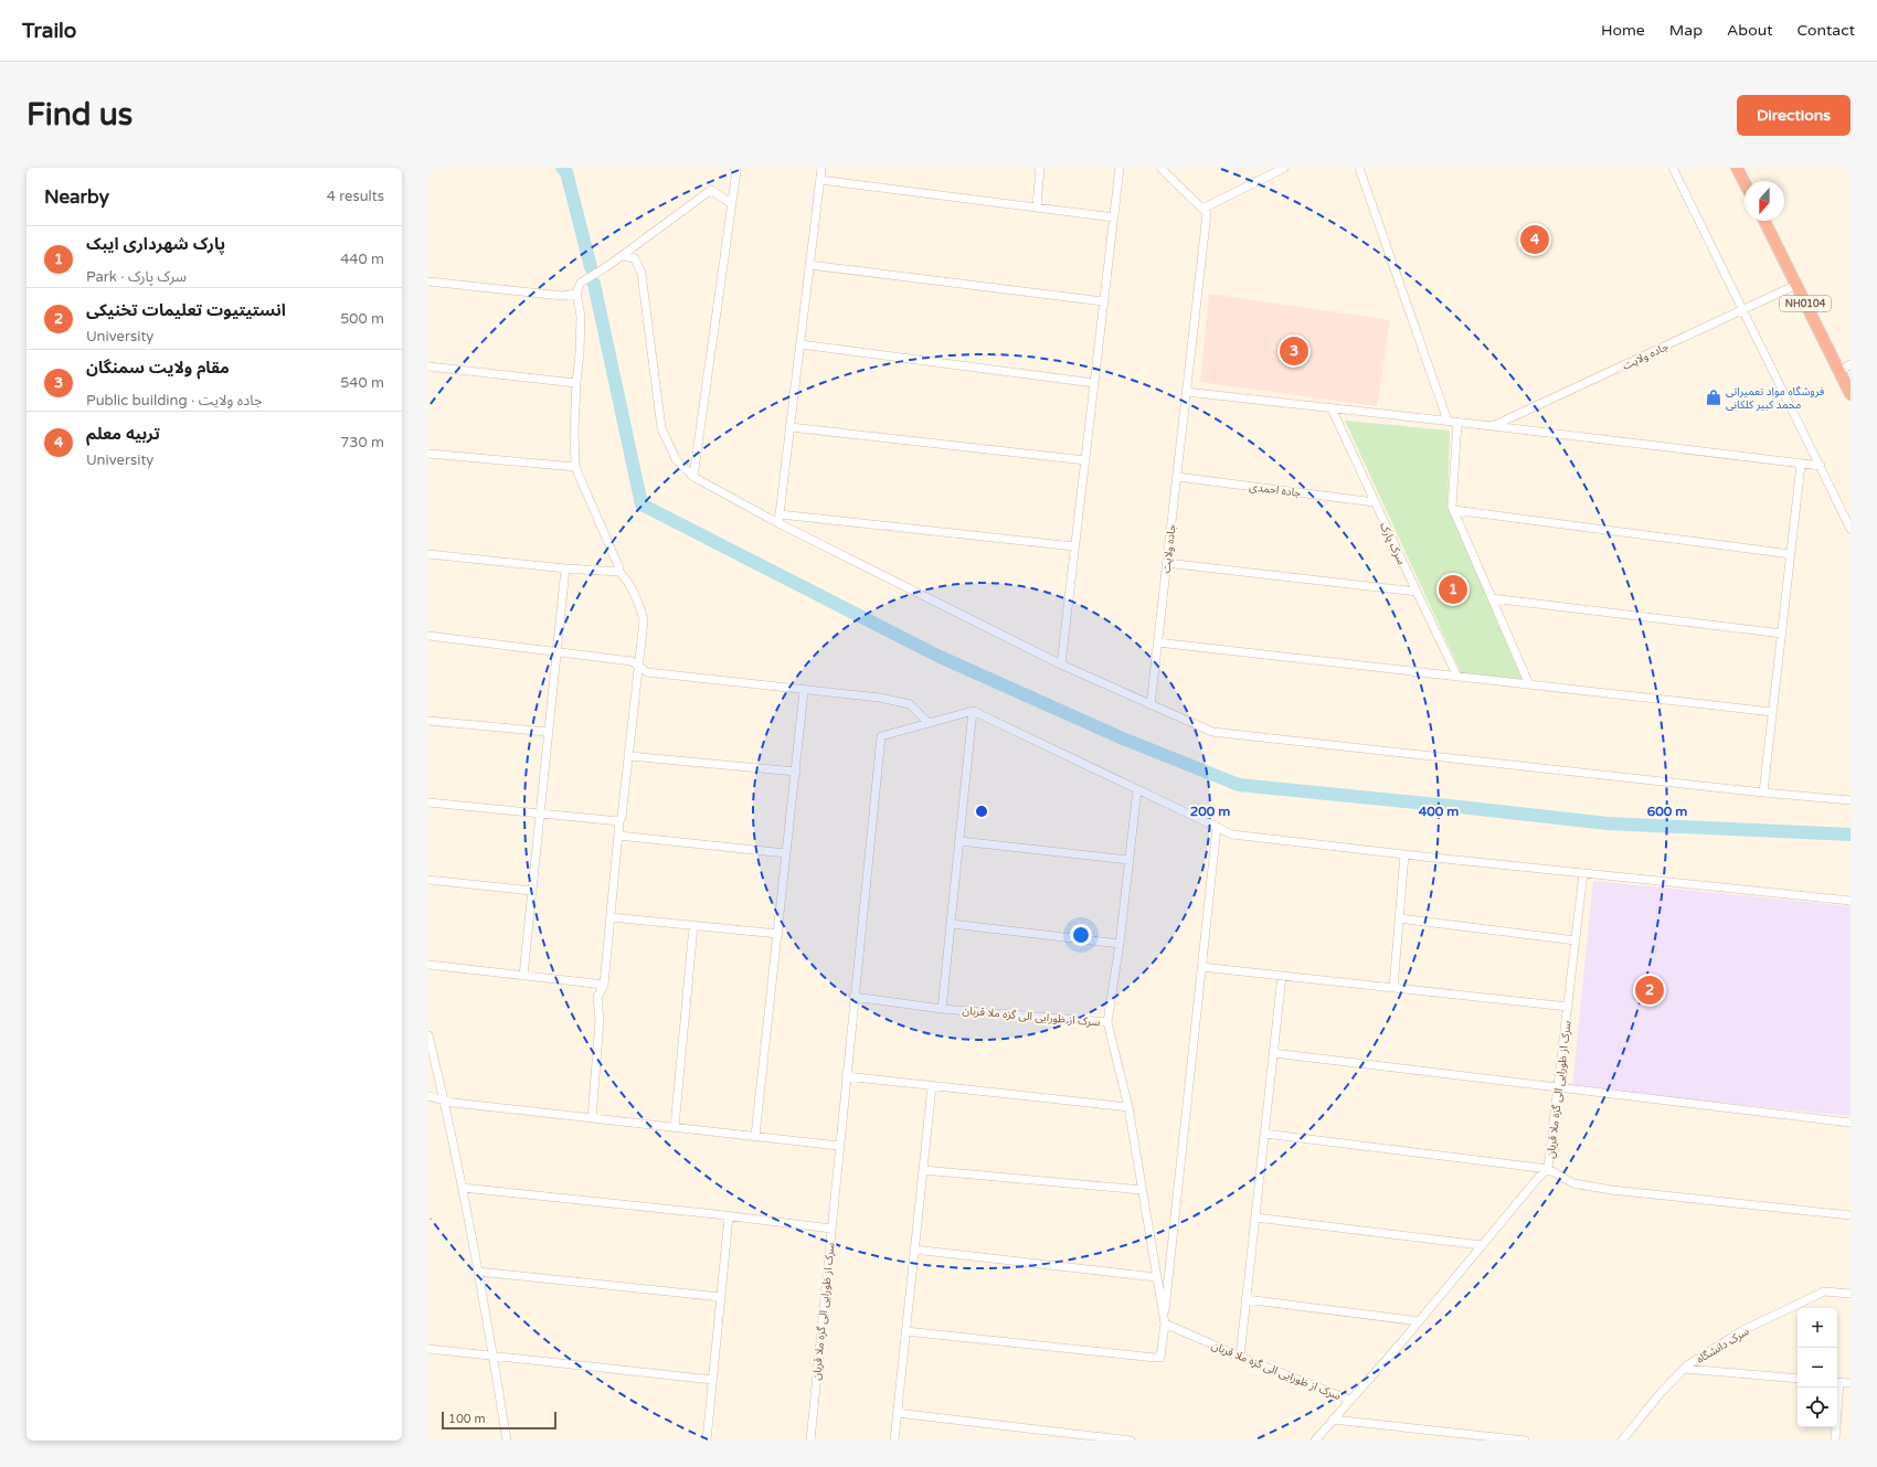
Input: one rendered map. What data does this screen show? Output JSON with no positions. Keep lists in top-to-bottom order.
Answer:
{
  "streets": {
    "highway": ["NH0104"],
    "street": [
      "جاده ولایت",
      "جاده احمدی",
      "سرک پارک",
      "سرک از ظورایی الی گزه ملا قربان",
      "سرک دانشگاه"
    ]
  },
  "crossings": [
    ["NH0104", "جاده ولایت"],
    ["جاده ولایت", "جاده احمدی"],
    ["جاده احمدی", "سرک پارک"]
  ],
  "places": {
    "shop": ["فروشگاه مواد تعمیراتی محمد کبیر کلکانی"]
  },
  "scale_bar": "100 m",
  "north": "bottom",
  "page": {
    "header": "Trailo",
    "nav": [
      "Home",
      "Map",
      "About",
      "Contact"
    ],
    "buttons": "Directions",
    "title": "Find us",
    "heading": ["Nearby", "4 results"],
    "pins": [
      "4",
      "3",
      "1",
      "2"
    ],
    "list": [
      {
        "mark": "1",
        "name": "پارک شهرداری ایبک",
        "note": "Park · سرک پارک",
        "value": "440 m"
      },
      {
        "mark": "2",
        "name": "انستیتیوت تعلیمات تخنیکی",
        "note": "University",
        "value": "500 m"
      },
      {
        "mark": "3",
        "name": "مقام ولایت سمنگان",
        "note": "Public building · جاده ولایت",
        "value": "540 m"
      },
      {
        "mark": "4",
        "name": "تربیه معلم",
        "note": "University",
        "value": "730 m"
      }
    ],
    "map_buttons": ["+", "−"],
    "scale": "100 m"
  },
  "rings": ["200 m", "400 m", "600 m"]
}
